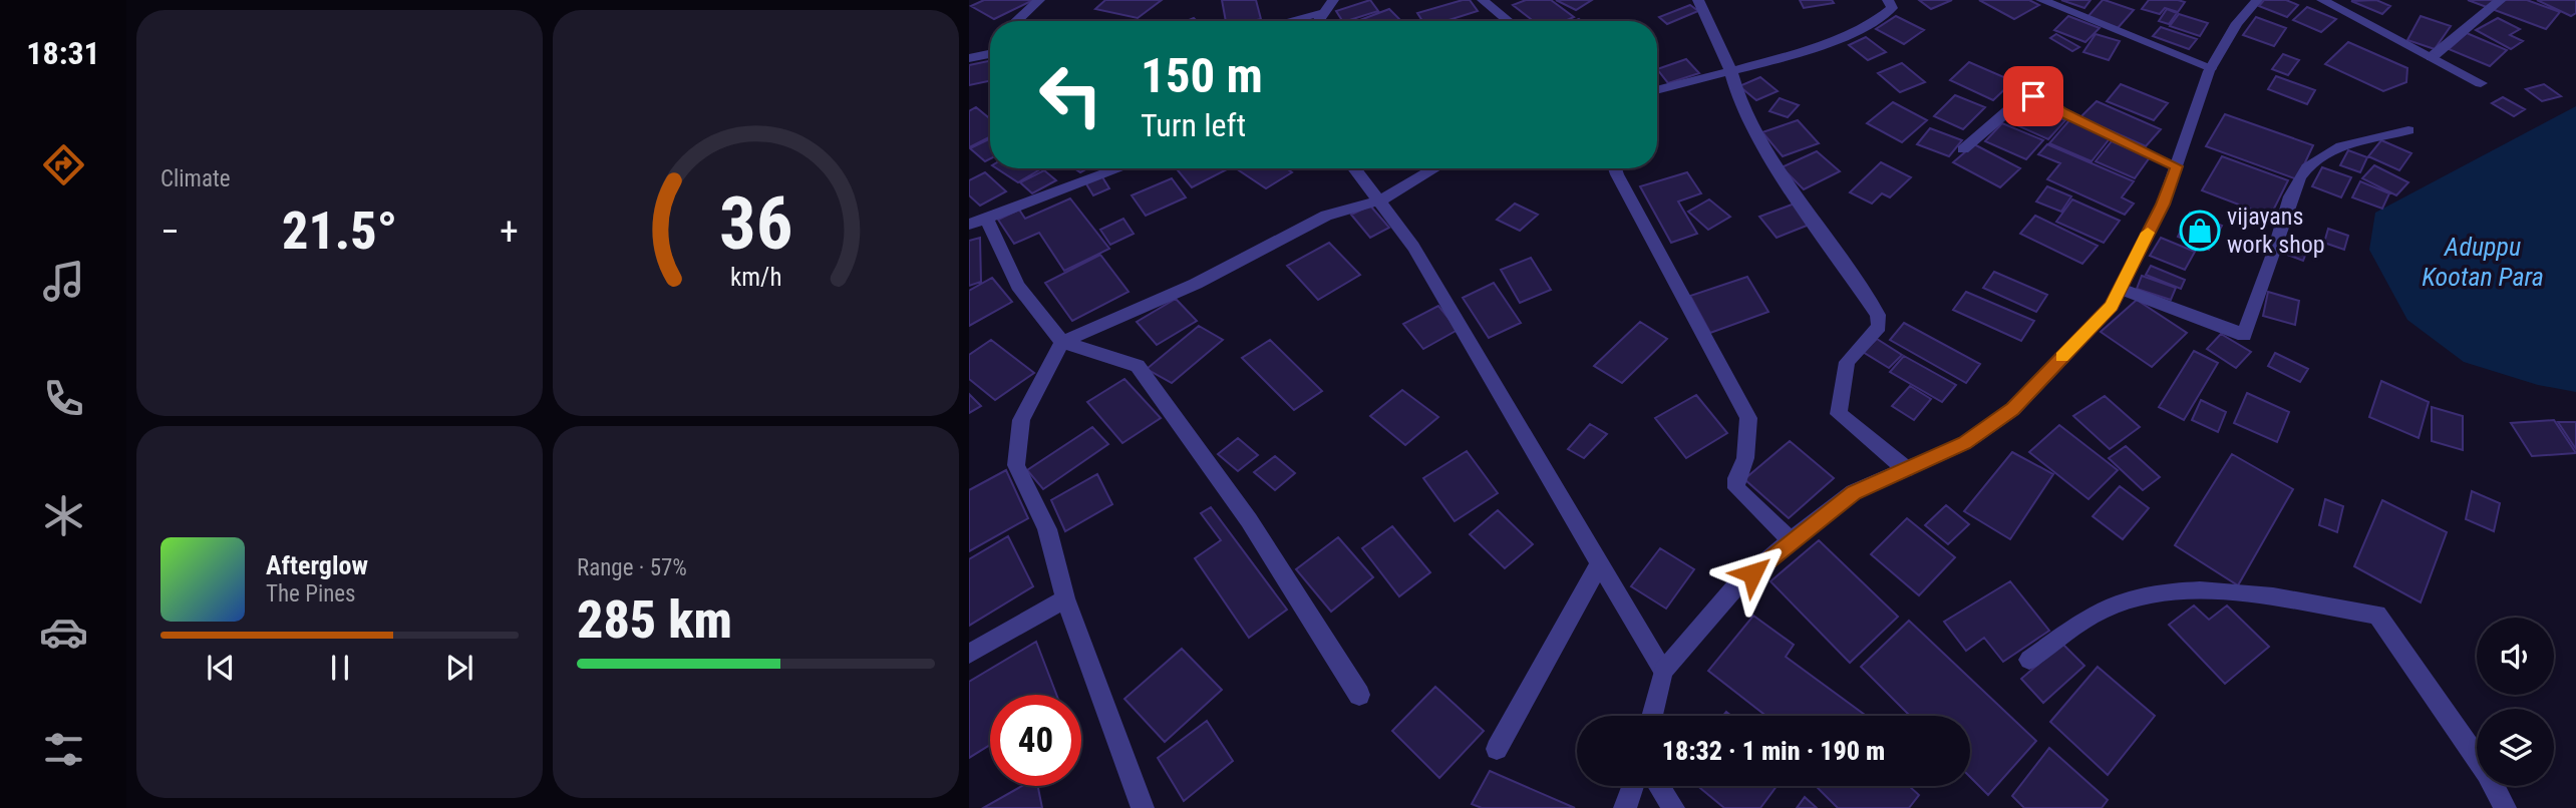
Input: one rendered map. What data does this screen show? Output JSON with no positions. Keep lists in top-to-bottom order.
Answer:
{
  "water": ["Aduppu Kootan Para"],
  "places": {
    "shop": ["vijayans work shop"]
  },
  "page": {
    "tabs": "18:31",
    "tile": [
      "Climate",
      ["Range · 57%", "285 km"]
    ],
    "turn": ["150 m", "Turn left"],
    "heat": ["−", "21.5°", "+"],
    "song": ["Afterglow", "The Pines"],
    "limit": "40",
    "trip": "18:32 · 1 min · 190 m",
    "gauge": ["36", "km/h"]
  }
}
